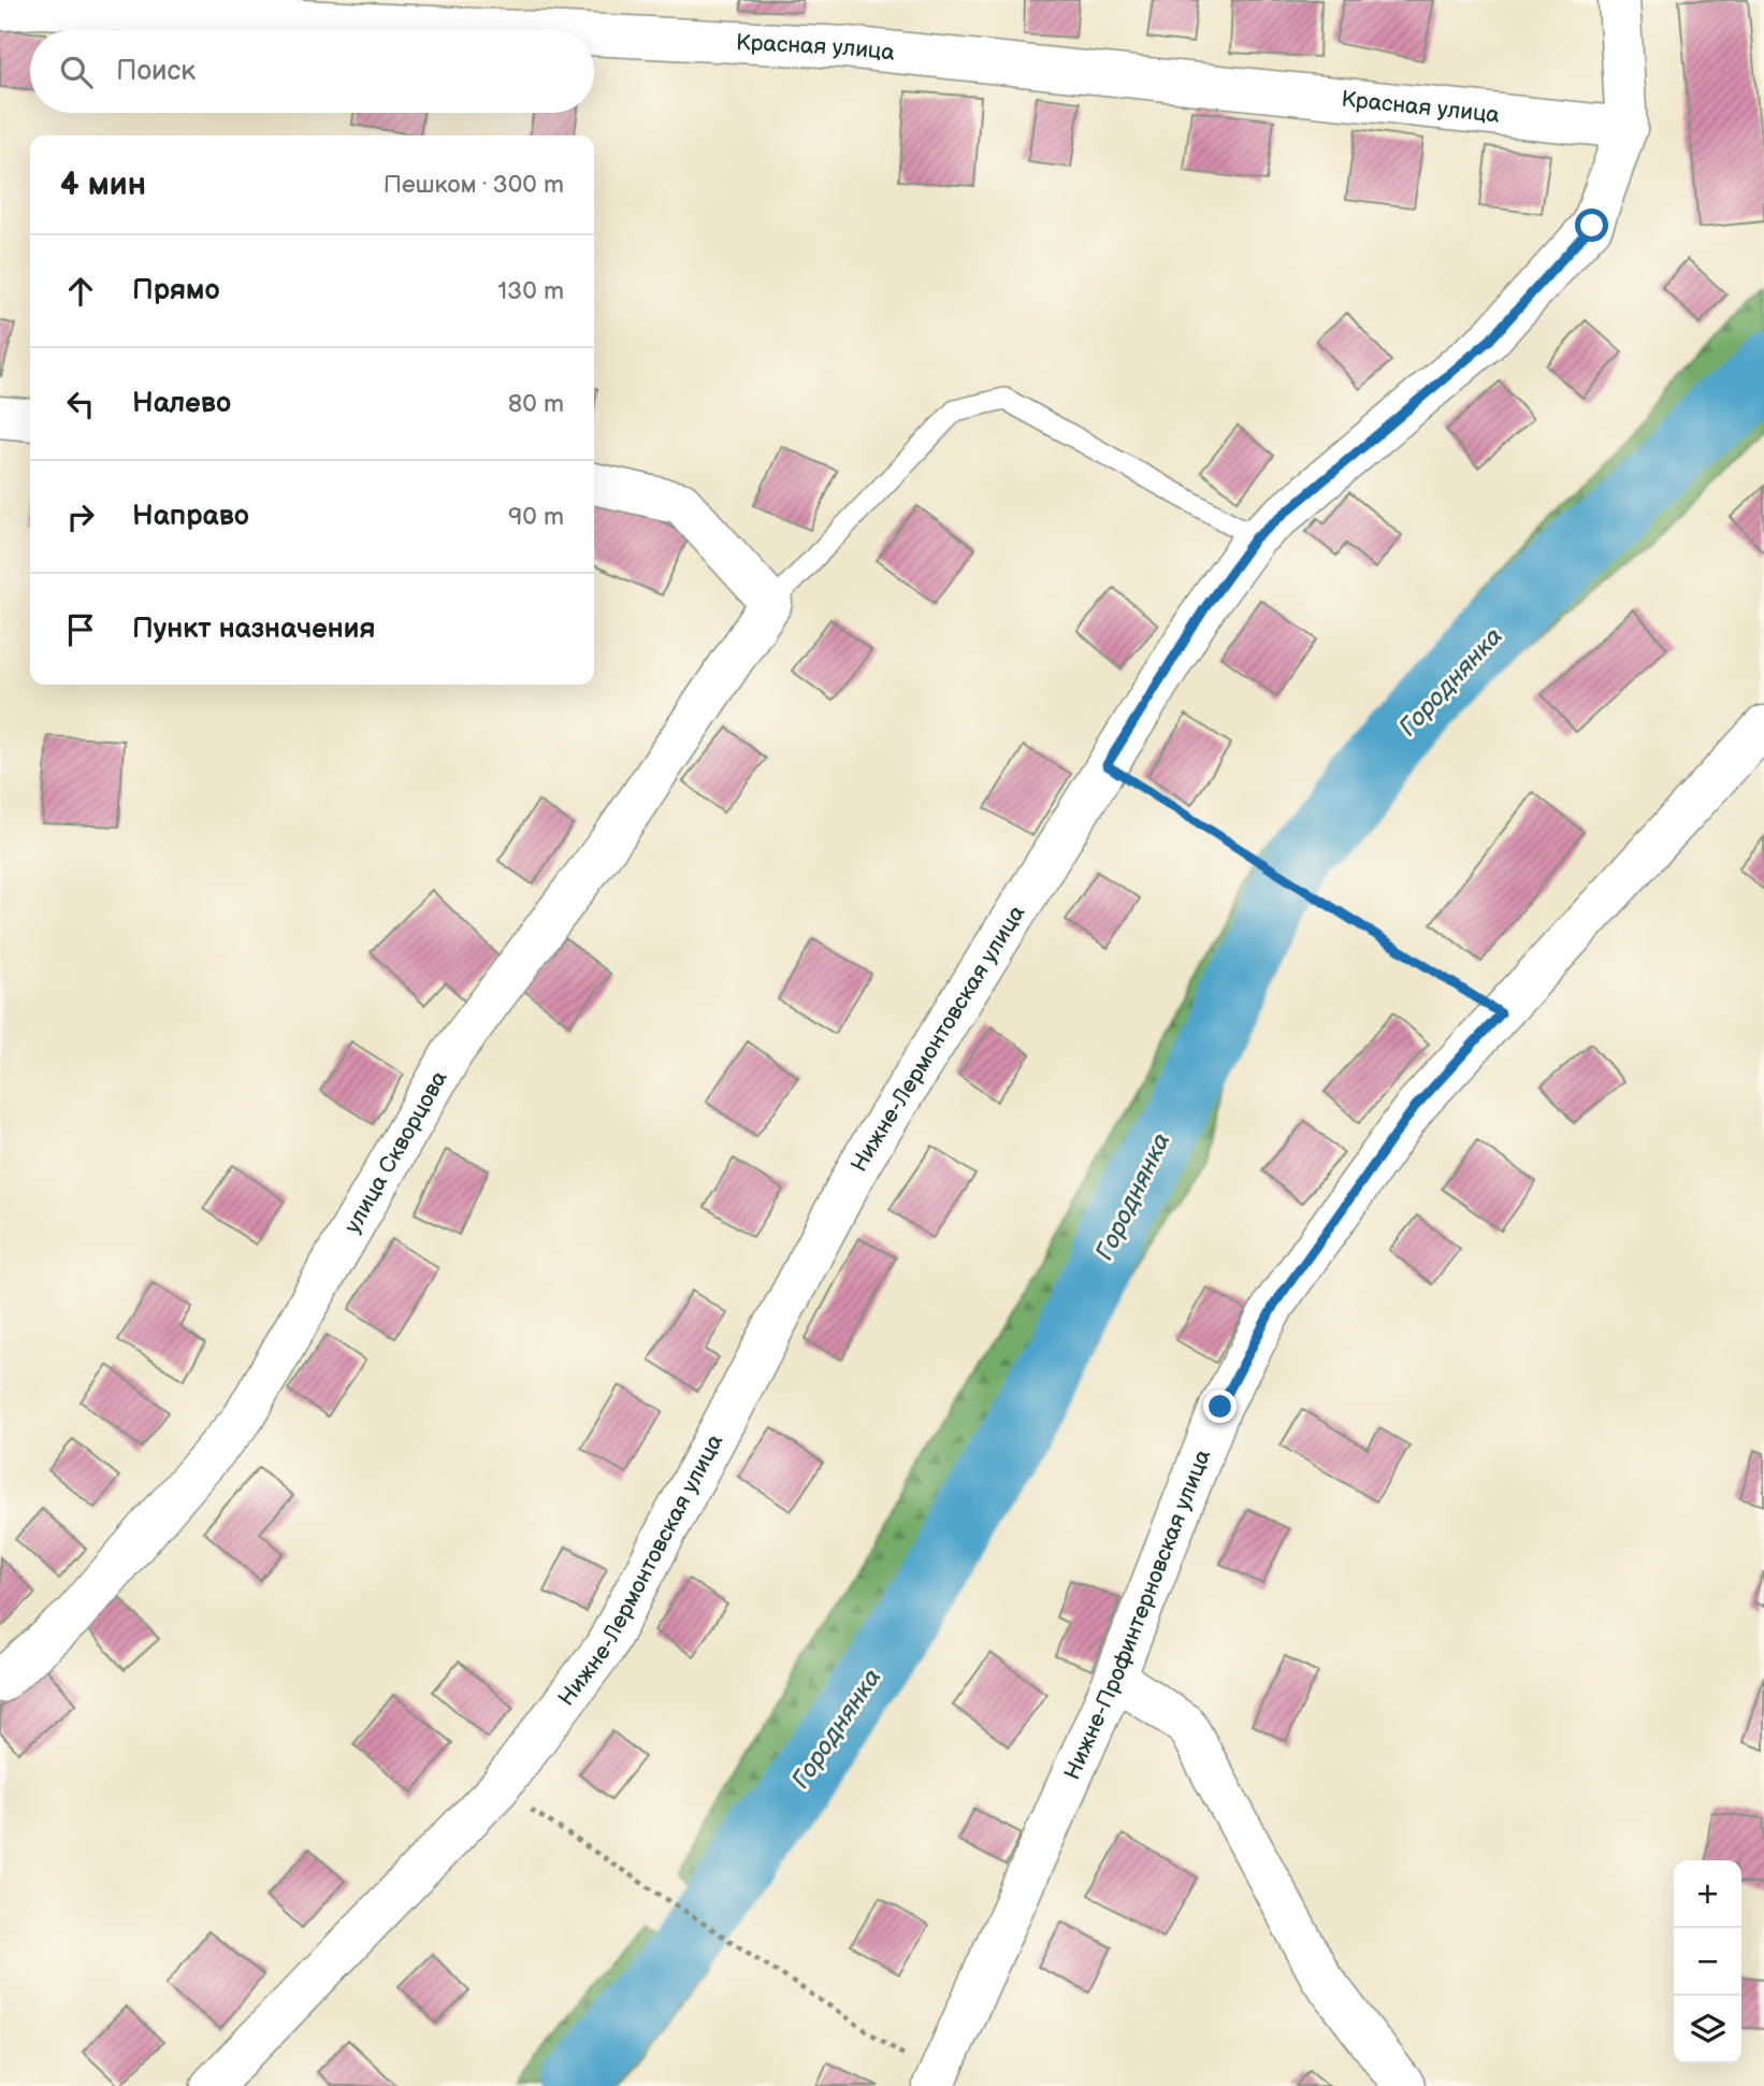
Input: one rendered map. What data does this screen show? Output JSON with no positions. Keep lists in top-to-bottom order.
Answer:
{
  "streets": {
    "street": [
      "Красная улица",
      "Нижне-Лермонтовская улица",
      "улица Скворцова",
      "Нижне-Профинтерновская улица"
    ]
  },
  "crossings": [
    ["Красная улица", "Нижне-Лермонтовская улица"]
  ],
  "water": ["Городнянка"],
  "page": {
    "search": "Поиск",
    "heading": ["4 мин", "Пешком · 300 m"],
    "list": [
      ["Прямо", "130 m"],
      ["Налево", "80 m"],
      ["Направо", "90 m"],
      "Пункт назначения"
    ],
    "map_buttons": ["+", "−"]
  }
}
